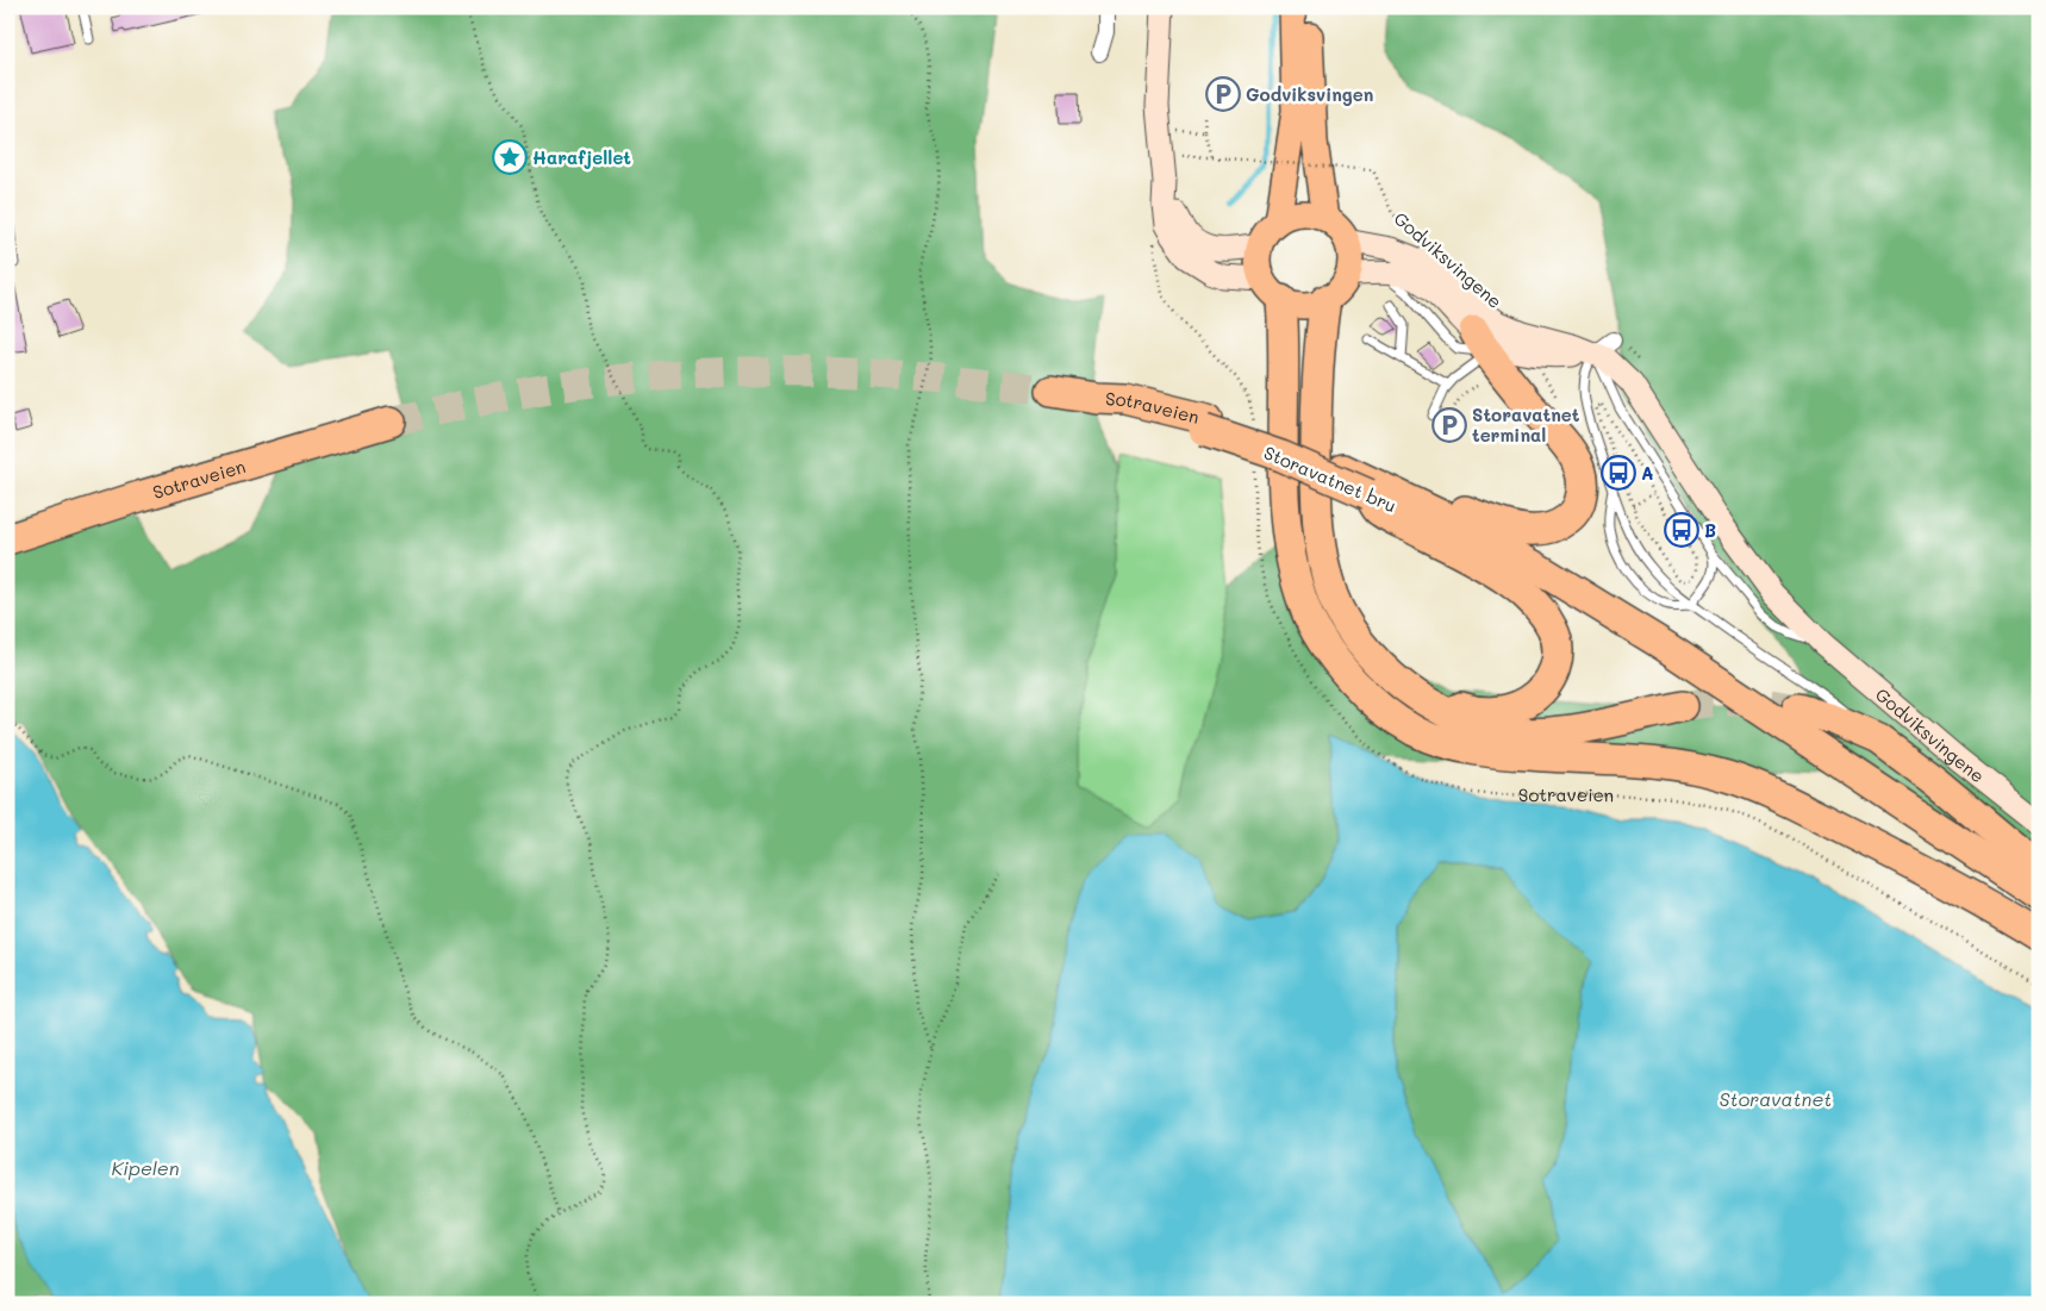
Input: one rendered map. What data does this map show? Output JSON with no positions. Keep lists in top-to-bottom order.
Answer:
{
  "streets": {
    "highway": ["Sotraveien", "Storavatnet bru"],
    "main road": ["Godviksvingene"]
  },
  "crossings": [
    ["Sotraveien", "Storavatnet bru"]
  ],
  "water": ["Storavatnet", "Kipelen"],
  "places": {
    "parking": ["Godviksvingen", "Storavatnet terminal"],
    "place": ["Harafjellet"],
    "bus stop": ["A", "B"]
  }
}
